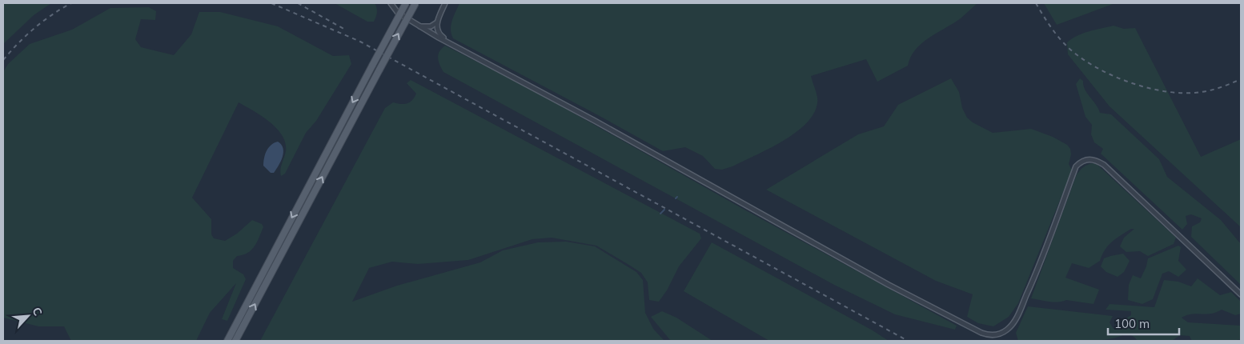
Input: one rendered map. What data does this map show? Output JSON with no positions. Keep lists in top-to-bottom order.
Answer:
{
  "scale_bar": "100 m",
  "north": "top right"
}
